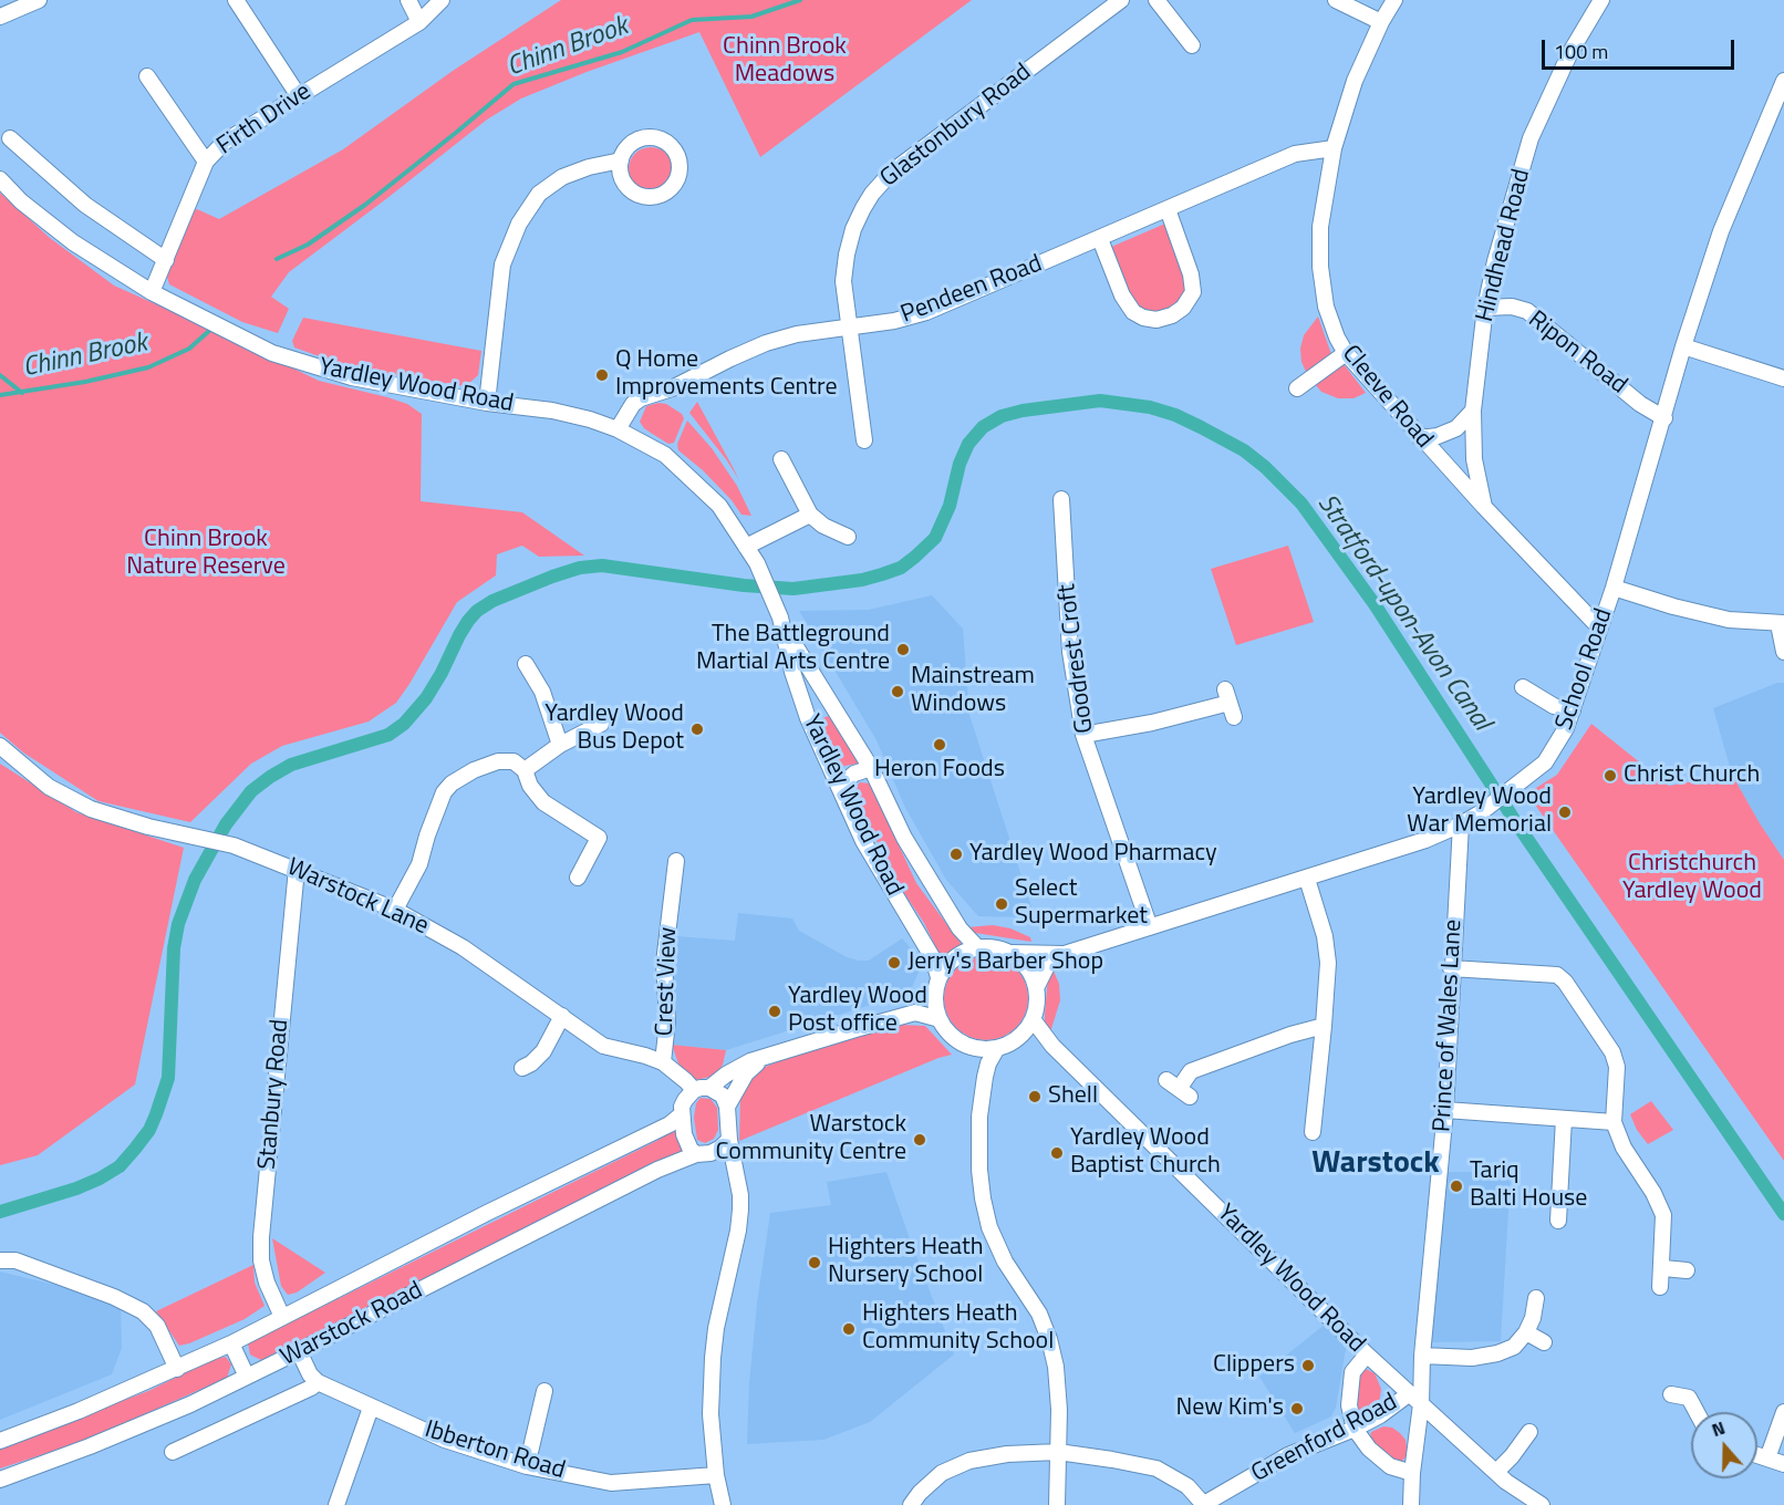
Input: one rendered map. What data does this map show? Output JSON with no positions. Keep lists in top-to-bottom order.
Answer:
{
  "streets": {
    "street": [
      "Firth Drive",
      "Glastonbury Road",
      "Hindhead Road",
      "Pendeen Road",
      "Ripon Road",
      "Yardley Wood Road",
      "Cleeve Road",
      "Goodrest Croft",
      "School Road",
      "Warstock Lane",
      "Crest View",
      "Prince of Wales Lane",
      "Stanbury Road",
      "Warstock Road",
      "Greenford Road",
      "Ibberton Road"
    ]
  },
  "crossings": [
    ["Firth Drive", "Yardley Wood Road"],
    ["Glastonbury Road", "Pendeen Road"],
    ["Hindhead Road", "Ripon Road"],
    ["Hindhead Road", "Cleeve Road"],
    ["Pendeen Road", "Yardley Wood Road"],
    ["Pendeen Road", "Cleeve Road"],
    ["Ripon Road", "School Road"],
    ["Yardley Wood Road", "School Road"],
    ["Yardley Wood Road", "Prince of Wales Lane"],
    ["Yardley Wood Road", "Greenford Road"],
    ["Cleeve Road", "School Road"],
    ["Goodrest Croft", "School Road"],
    ["School Road", "Prince of Wales Lane"],
    ["Warstock Lane", "Crest View"],
    ["Warstock Lane", "Stanbury Road"],
    ["Warstock Lane", "Warstock Road"],
    ["Stanbury Road", "Warstock Road"]
  ],
  "districts": ["Warstock"],
  "water": ["Chinn Brook", "Stratford-upon-Avon Canal"],
  "parks": ["Chinn Brook Meadows", "Chinn Brook Nature Reserve", "Christchurch Yardley Wood"],
  "places": [
    "Q Home Improvements Centre",
    "The Battleground Martial Arts Centre",
    "Mainstream Windows",
    "Yardley Wood Bus Depot",
    "Heron Foods",
    "Christ Church",
    "Yardley Wood War Memorial",
    "Yardley Wood Pharmacy",
    "Select Supermarket",
    "Jerry's Barber Shop",
    "Yardley Wood Post office",
    "Shell",
    "Warstock Community Centre",
    "Yardley Wood Baptist Church",
    "Tariq Balti House",
    "Highters Heath Nursery School",
    "Highters Heath Community School",
    "Clippers",
    "New Kim's"
  ],
  "scale_bar": "100 m",
  "north": "top"
}
